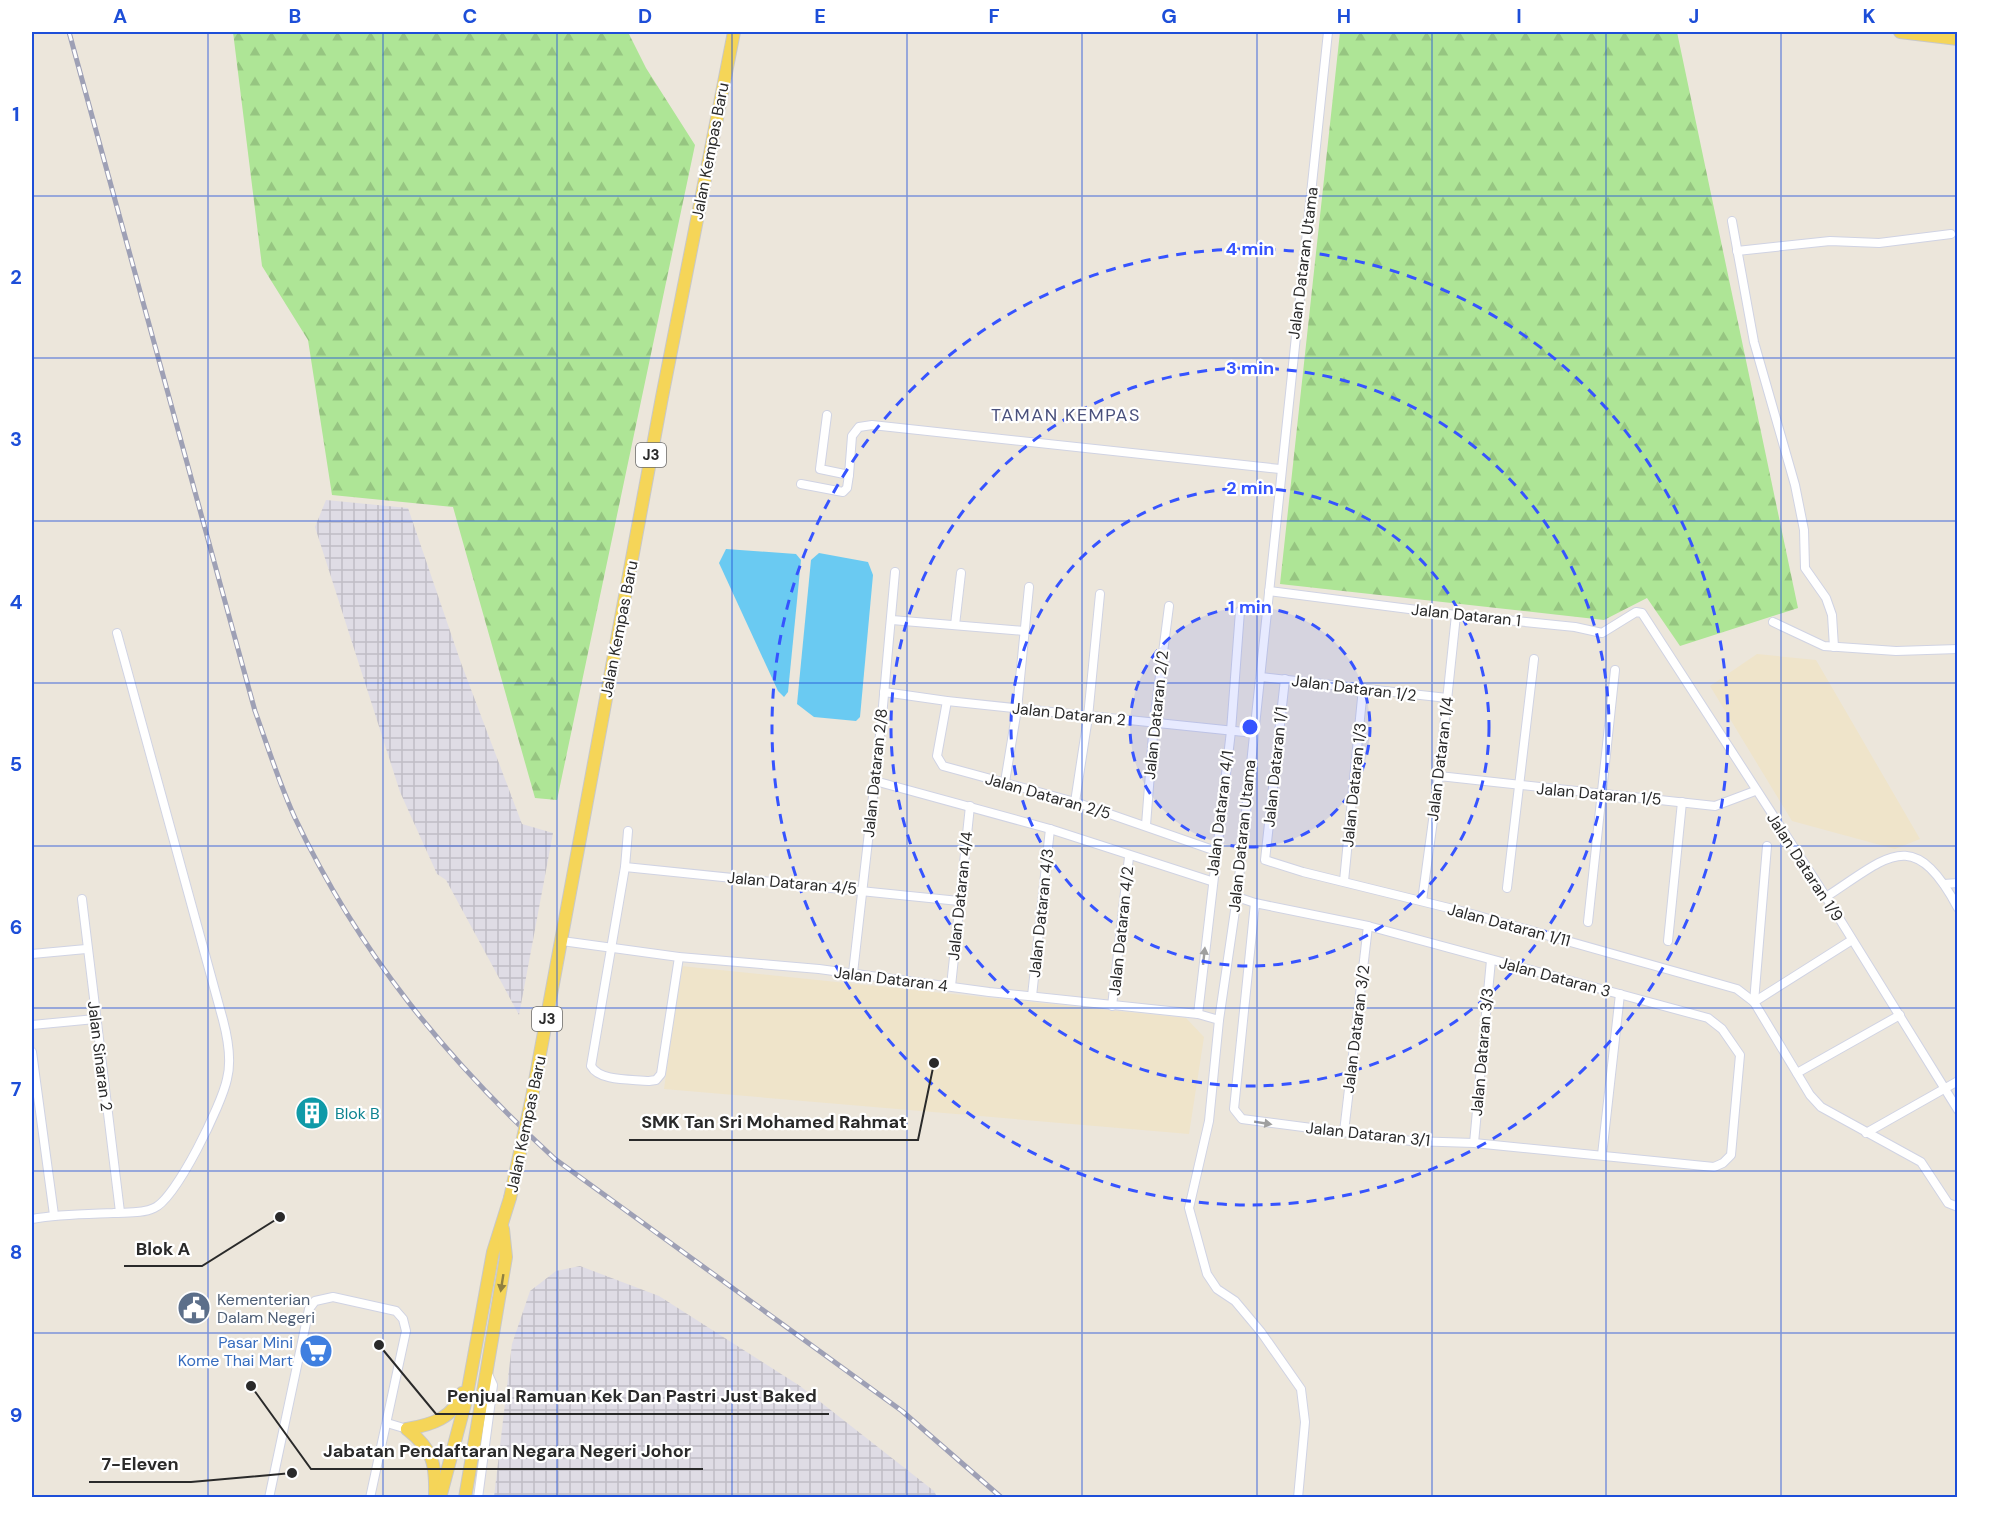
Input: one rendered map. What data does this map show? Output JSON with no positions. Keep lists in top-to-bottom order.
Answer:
{
  "streets": {
    "main road": ["Jalan Kempas Baru", "J3"],
    "street": [
      "Jalan Dataran Utama",
      "Jalan Dataran 1",
      "Jalan Dataran 1/2",
      "Jalan Dataran 2",
      "Jalan Dataran 2/2",
      "Jalan Dataran 1/4",
      "Jalan Dataran 1/1",
      "Jalan Dataran 2/8",
      "Jalan Dataran 1/3",
      "Jalan Dataran 1/5",
      "Jalan Dataran 2/5",
      "Jalan Dataran 4/1",
      "Jalan Dataran 1/9",
      "Jalan Dataran 4/5",
      "Jalan Dataran 4/4",
      "Jalan Dataran 4/3",
      "Jalan Dataran 1/11",
      "Jalan Dataran 4/2",
      "Jalan Dataran 3",
      "Jalan Dataran 4",
      "Jalan Dataran 3/2",
      "Jalan Dataran 3/3",
      "Jalan Sinaran 2",
      "Jalan Dataran 3/1"
    ]
  },
  "crossings": [
    ["Jalan Kempas Baru", "Jalan Dataran 4"],
    ["Jalan Dataran Utama", "Jalan Dataran 1"],
    ["Jalan Dataran Utama", "Jalan Dataran 1/2"],
    ["Jalan Dataran Utama", "Jalan Dataran 2"],
    ["Jalan Dataran Utama", "Jalan Dataran 3"],
    ["Jalan Dataran Utama", "Jalan Dataran 4"],
    ["Jalan Dataran 1", "Jalan Dataran 1/4"],
    ["Jalan Dataran 1", "Jalan Dataran 1/9"],
    ["Jalan Dataran 1/2", "Jalan Dataran 1/4"],
    ["Jalan Dataran 1/2", "Jalan Dataran 1/1"],
    ["Jalan Dataran 1/2", "Jalan Dataran 1/3"],
    ["Jalan Dataran 2", "Jalan Dataran 2/2"],
    ["Jalan Dataran 2", "Jalan Dataran 2/8"],
    ["Jalan Dataran 2", "Jalan Dataran 2/5"],
    ["Jalan Dataran 2", "Jalan Dataran 4/1"],
    ["Jalan Dataran 2/2", "Jalan Dataran 2/5"],
    ["Jalan Dataran 1/4", "Jalan Dataran 1/5"],
    ["Jalan Dataran 1/4", "Jalan Dataran 1/11"],
    ["Jalan Dataran 1/1", "Jalan Dataran 1/11"],
    ["Jalan Dataran 2/8", "Jalan Dataran 4/5"],
    ["Jalan Dataran 2/8", "Jalan Dataran 4"],
    ["Jalan Dataran 1/3", "Jalan Dataran 1/11"],
    ["Jalan Dataran 1/5", "Jalan Dataran 1/9"],
    ["Jalan Dataran 2/5", "Jalan Dataran 4/1"],
    ["Jalan Dataran 4/1", "Jalan Dataran 4"],
    ["Jalan Dataran 4/5", "Jalan Dataran 4/4"],
    ["Jalan Dataran 4/4", "Jalan Dataran 4"],
    ["Jalan Dataran 4/3", "Jalan Dataran 4"],
    ["Jalan Dataran 4/2", "Jalan Dataran 4"],
    ["Jalan Dataran 3", "Jalan Dataran 3/2"],
    ["Jalan Dataran 3", "Jalan Dataran 3/3"],
    ["Jalan Dataran 3", "Jalan Dataran 3/1"],
    ["Jalan Dataran 3/2", "Jalan Dataran 3/1"],
    ["Jalan Dataran 3/3", "Jalan Dataran 3/1"]
  ],
  "districts": ["TAMAN KEMPAS"],
  "places": {
    "other": [
      "SMK Tan Sri Mohamed Rahmat",
      "Blok A",
      "Penjual Ramuan Kek Dan Pastri Just Baked",
      "Jabatan Pendaftaran Negara Negeri Johor",
      "7-Eleven"
    ],
    "building": ["Blok B"],
    "public building": ["Kementerian Dalam Negeri"],
    "supermarket": ["Pasar Mini Kome Thai Mart"]
  },
  "grid": {
    "columns": [
      "A",
      "B",
      "C",
      "D",
      "E",
      "F",
      "G",
      "H",
      "I",
      "J",
      "K"
    ],
    "rows": [
      "1",
      "2",
      "3",
      "4",
      "5",
      "6",
      "7",
      "8",
      "9"
    ]
  },
  "rings": [
    "4 min",
    "3 min",
    "2 min",
    "1 min"
  ]
}
